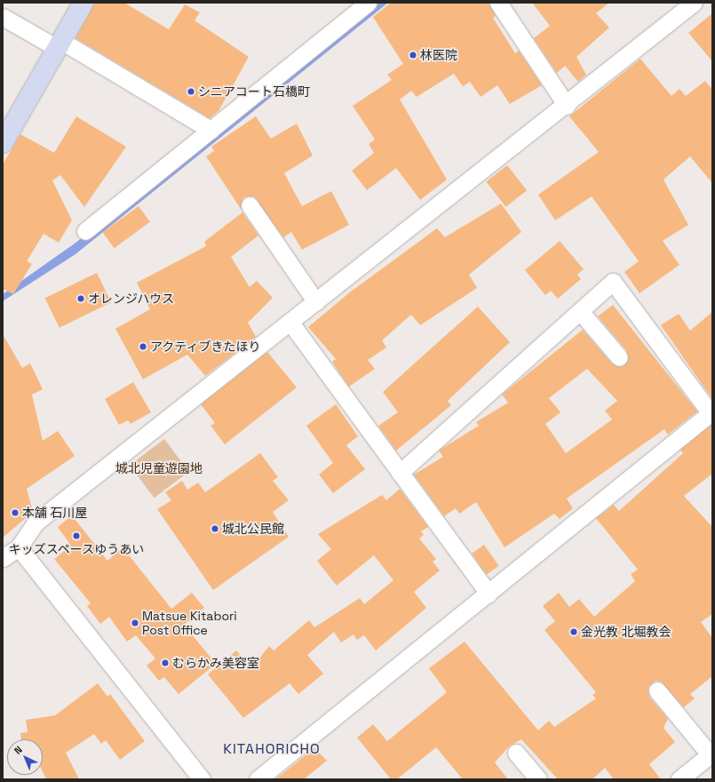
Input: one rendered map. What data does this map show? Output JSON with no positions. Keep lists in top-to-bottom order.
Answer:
{
  "districts": ["KITAHORICHO"],
  "parks": ["城北児童遊園地"],
  "places": [
    "林医院",
    "シニアコート石橋町",
    "オレンジハウス",
    "アクティブきたほり",
    "本舗 石川屋",
    "城北公民館",
    "キッズスペースゆうあい",
    "Matsue Kitabori Post Office",
    "金光教 北堀教会",
    "むらかみ美容室"
  ],
  "north": "top left"
}
